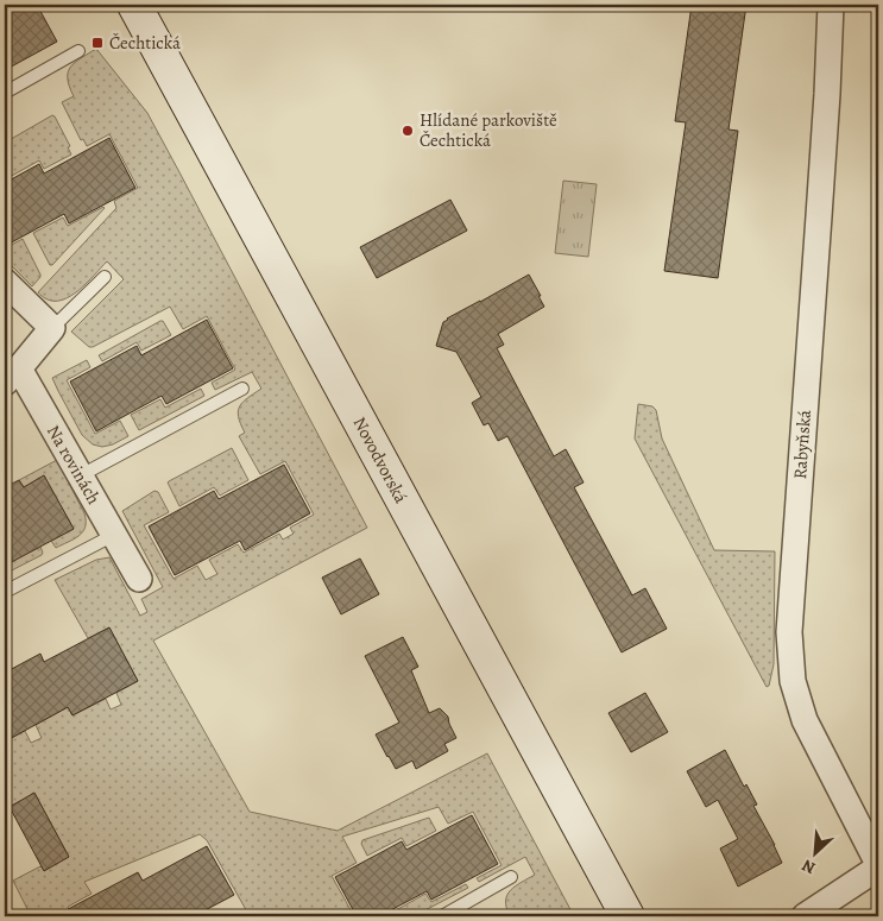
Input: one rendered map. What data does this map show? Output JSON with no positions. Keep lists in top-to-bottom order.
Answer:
{
  "streets": {
    "main road": ["Novodvorská"],
    "street": ["Rabyňská", "Na rovinách"]
  },
  "places": {
    "transit": ["Čechtická"],
    "other": ["Hlídané parkoviště Čechtická"]
  },
  "north": "bottom left"
}
